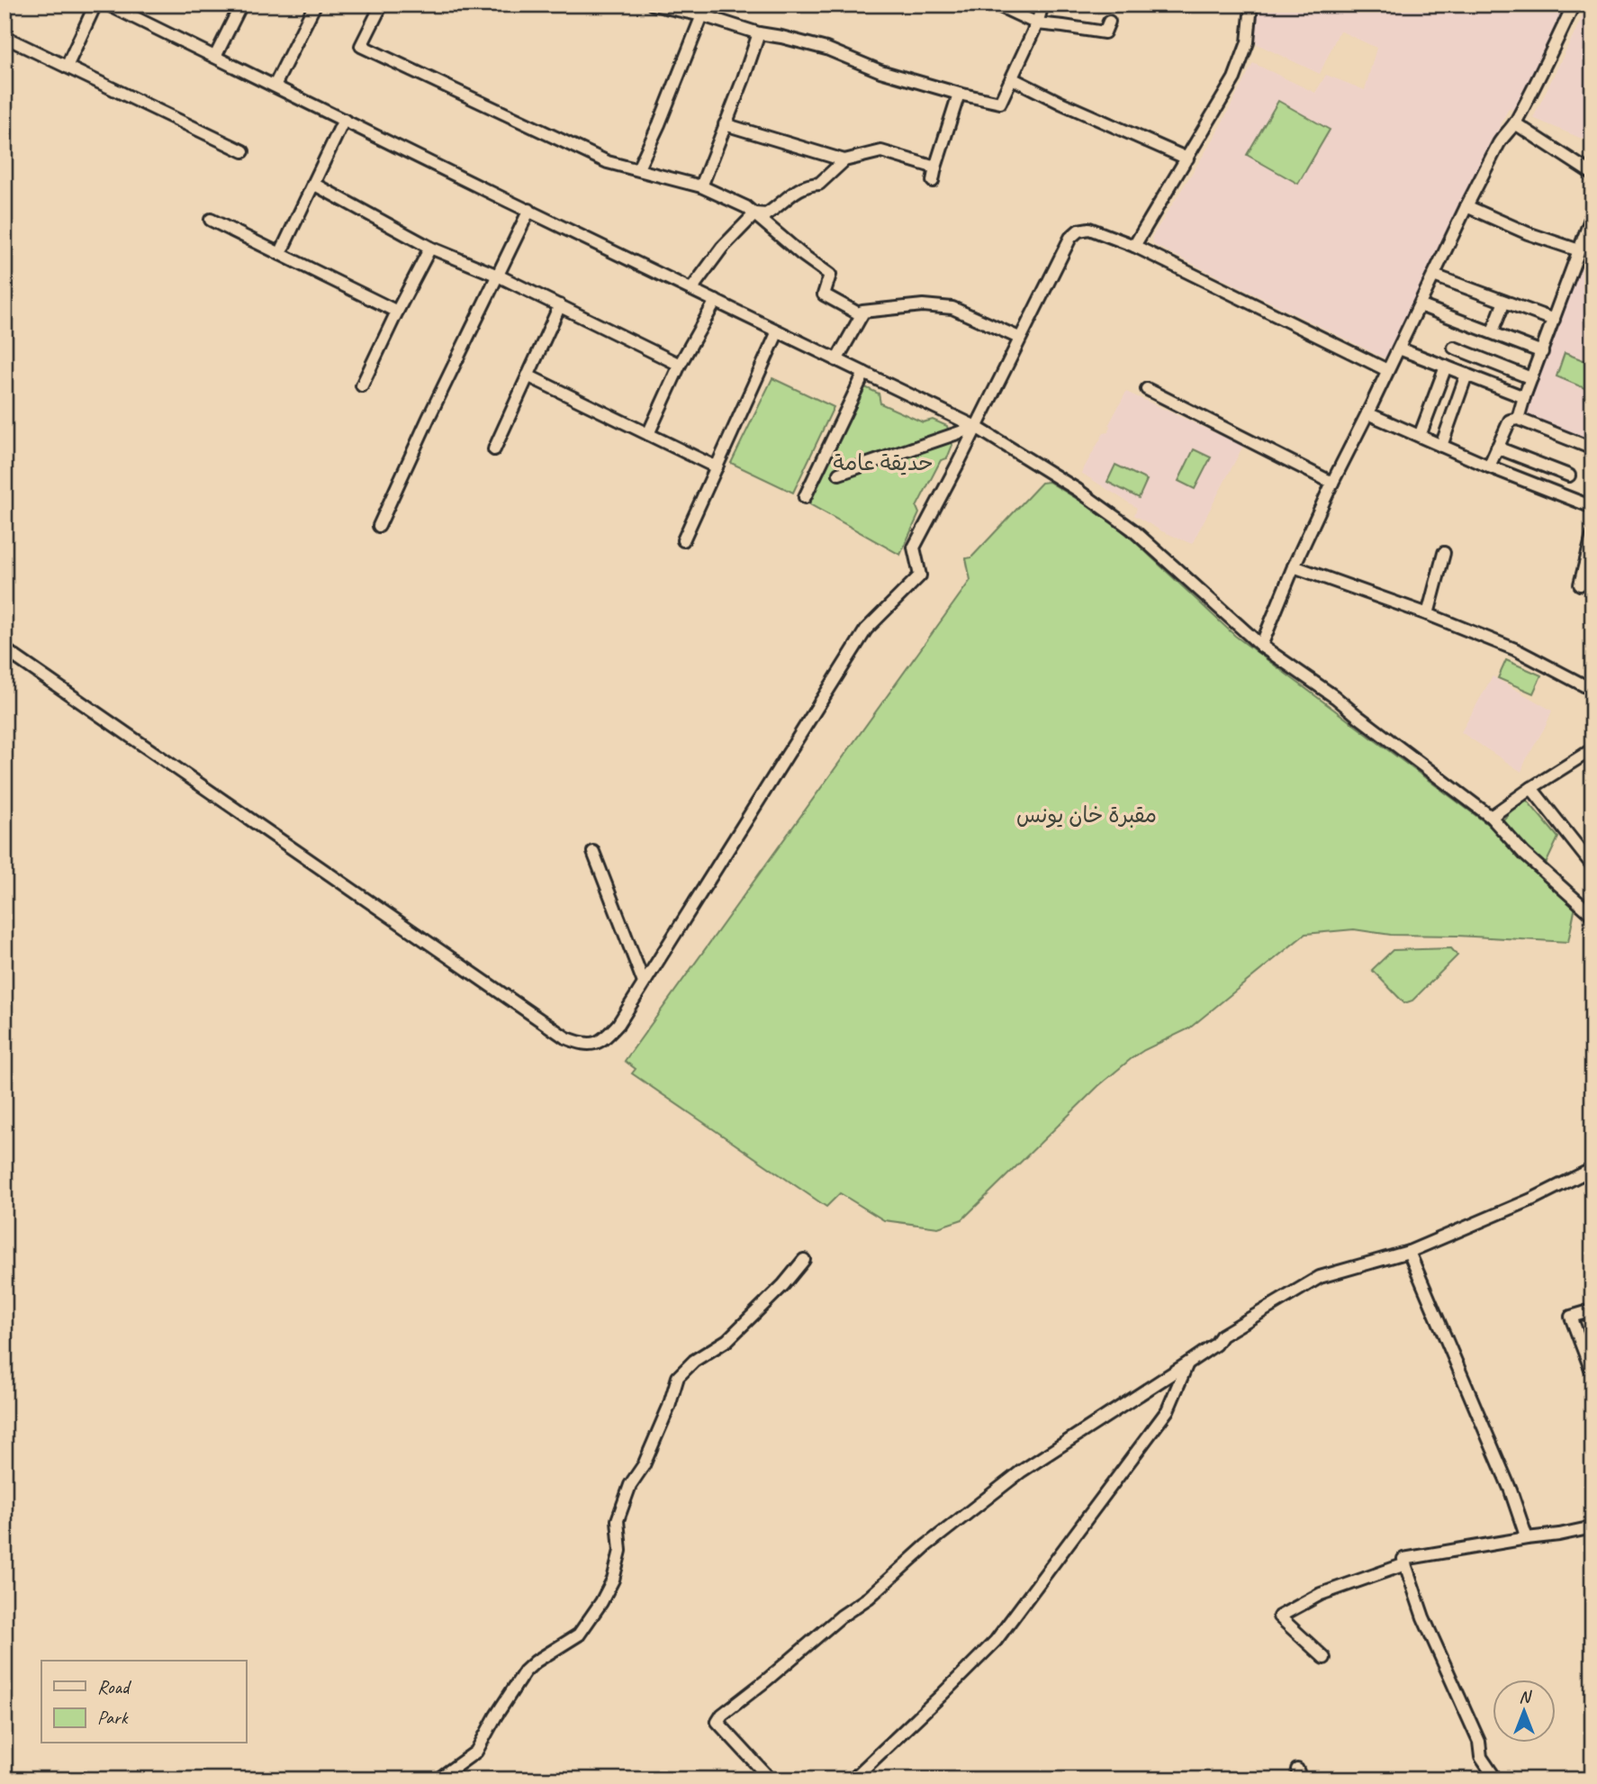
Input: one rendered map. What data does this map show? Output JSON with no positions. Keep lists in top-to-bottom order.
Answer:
{
  "parks": ["حديقة عامة", "مقبرة خان يونس"],
  "legend": ["Road", "Park"],
  "north": "top"
}
